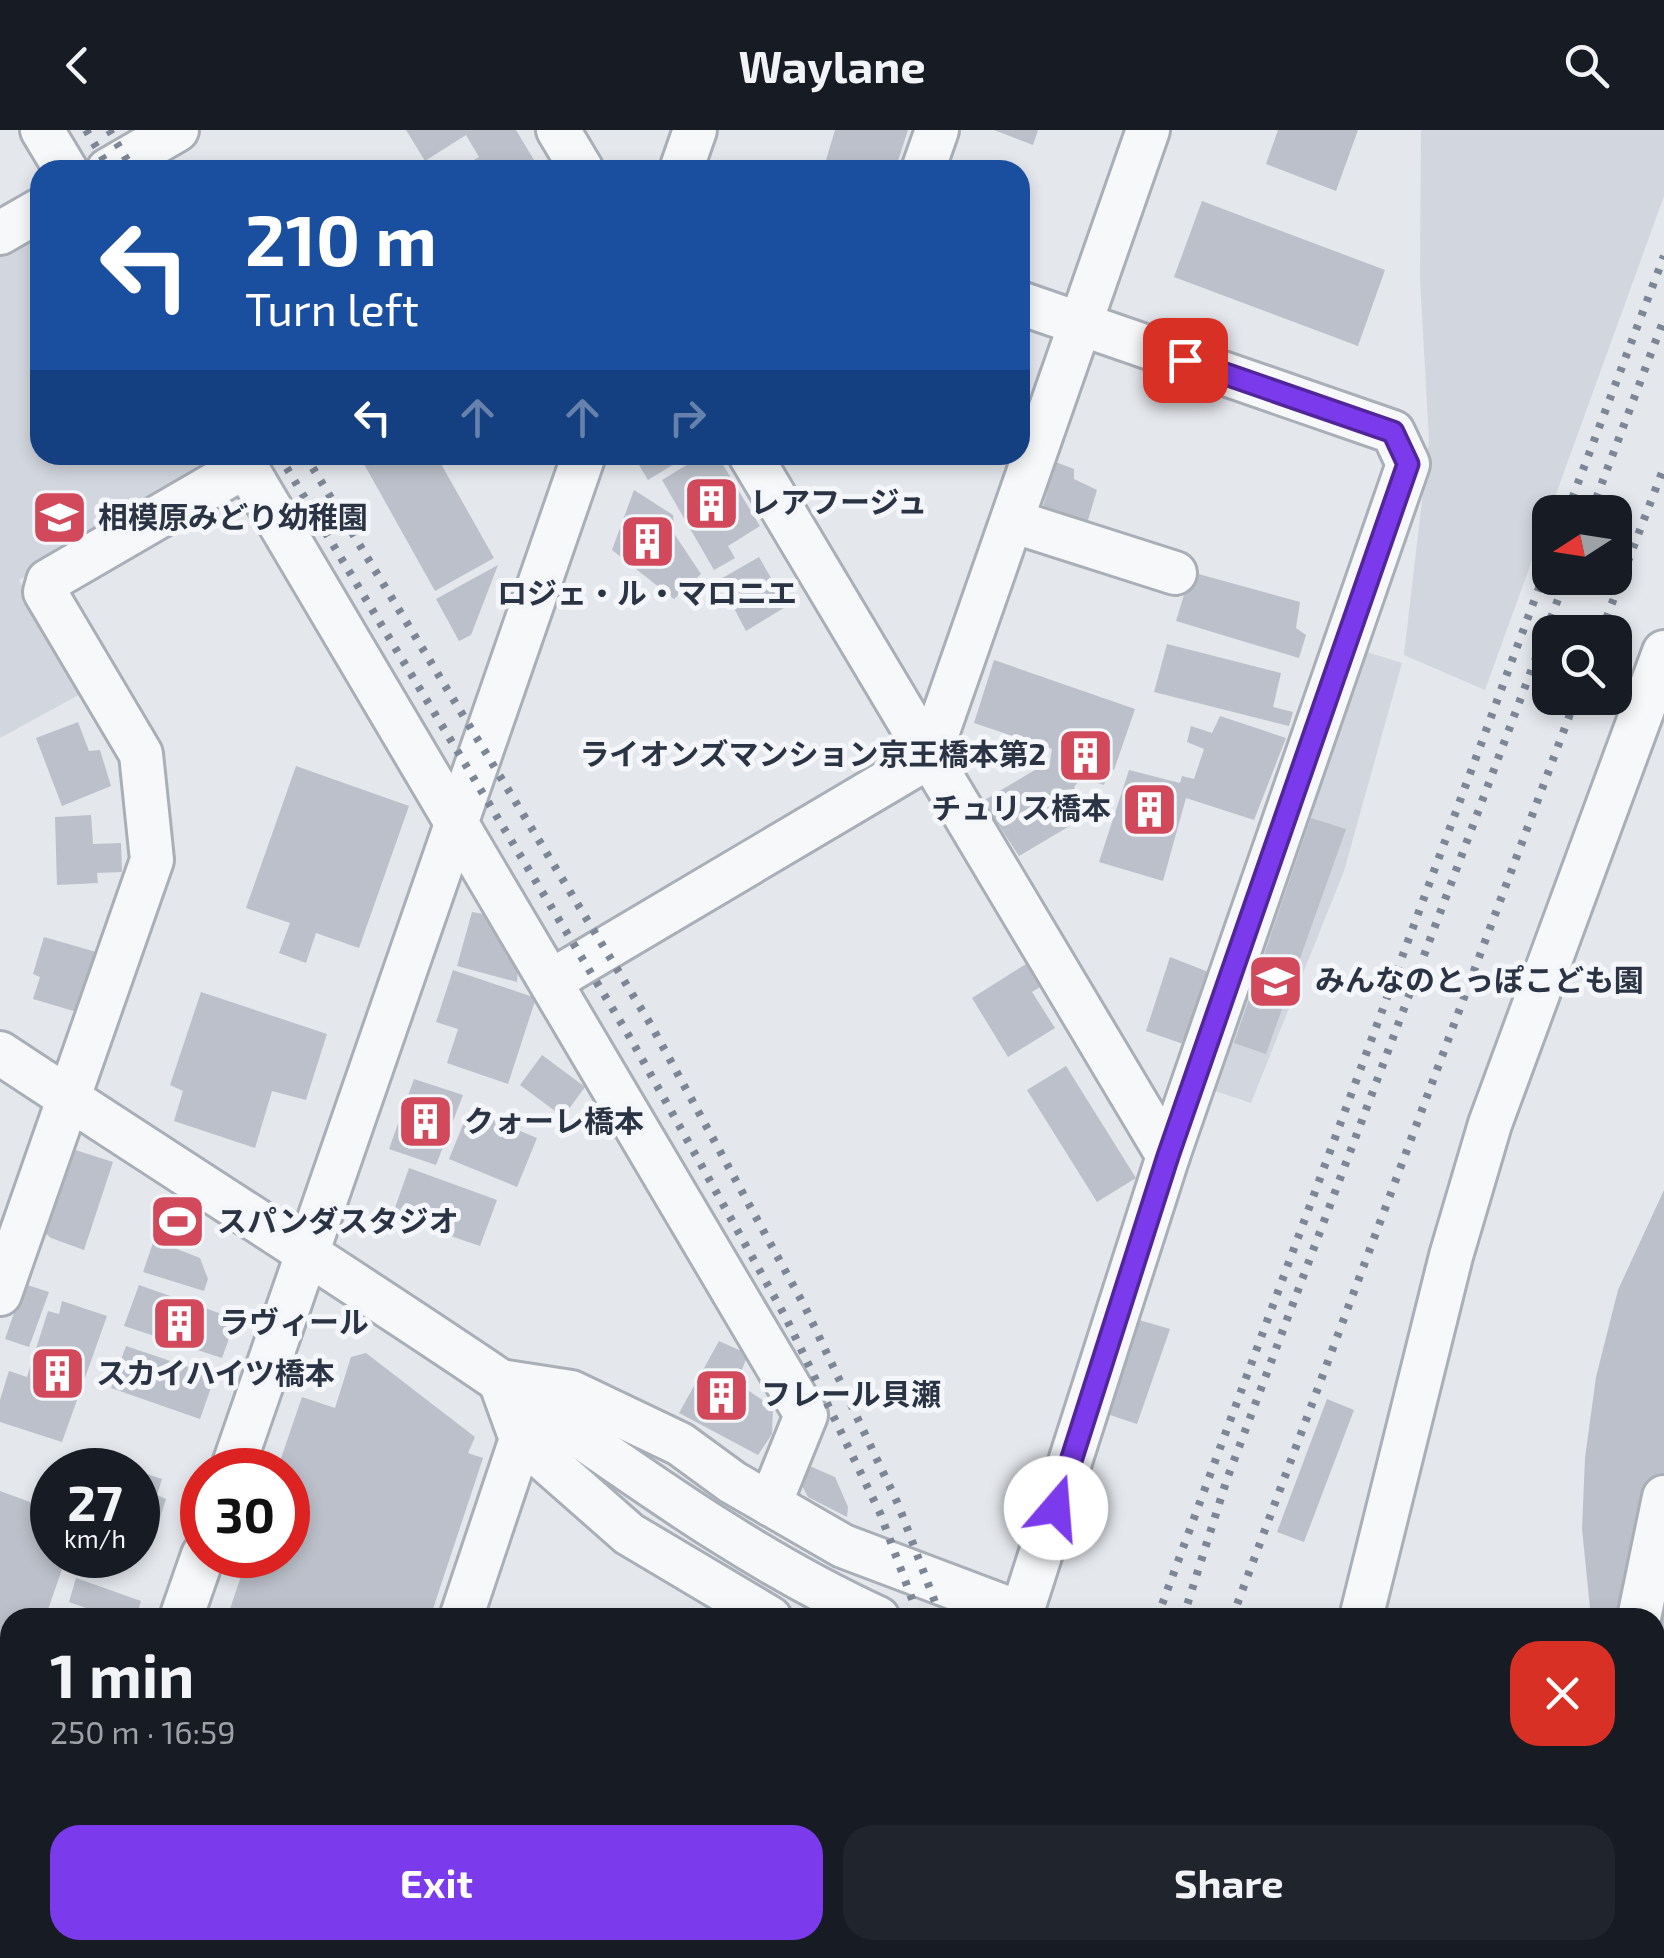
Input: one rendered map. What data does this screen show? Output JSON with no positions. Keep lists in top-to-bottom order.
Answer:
{
  "places": {
    "building": [
      "レアフージュ",
      "ロジェ・ル・マロニエ",
      "ライオンズマンション京王橋本第2",
      "チュリス橋本",
      "クォーレ橋本",
      "ラヴィール",
      "スカイハイツ橋本",
      "フレール貝瀬"
    ],
    "school or university": ["相模原みどり幼稚園", "みんなのとっぽこども園"],
    "sports": ["スパンダスタジオ"]
  },
  "north": "left",
  "page": {
    "header": "Waylane",
    "turn": ["210 m", "Turn left"],
    "speed": "27 km/h",
    "limit": "30",
    "heading": ["1 min", "250 m · 16:59"],
    "buttons": ["Exit", "Share"]
  }
}
